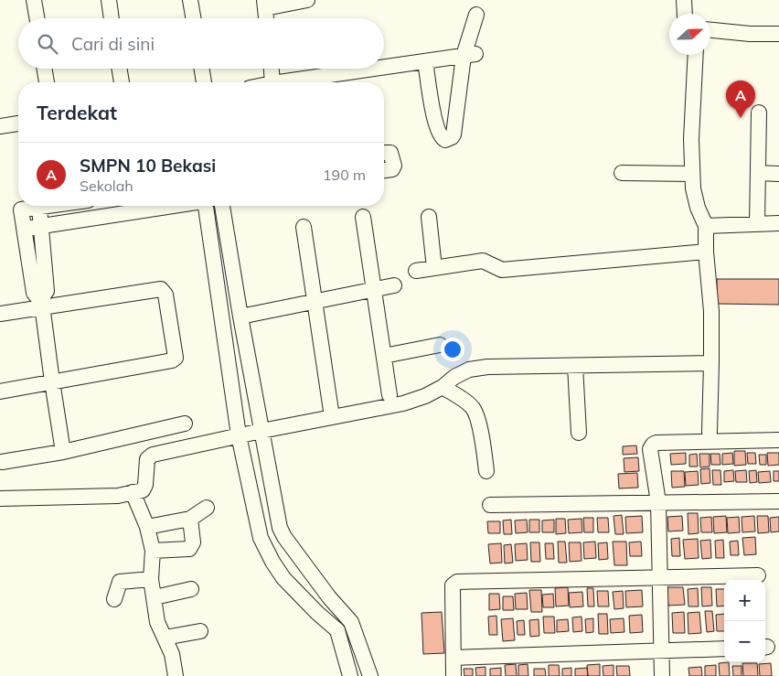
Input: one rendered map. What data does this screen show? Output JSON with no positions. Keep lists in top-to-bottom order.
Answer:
{
  "north": "right",
  "page": {
    "search": "Cari di sini",
    "pins": "A",
    "heading": "Terdekat",
    "list": [
      {
        "mark": "A",
        "name": "SMPN 10 Bekasi",
        "note": "Sekolah",
        "value": "190 m"
      }
    ],
    "map_buttons": ["+", "−"]
  }
}
